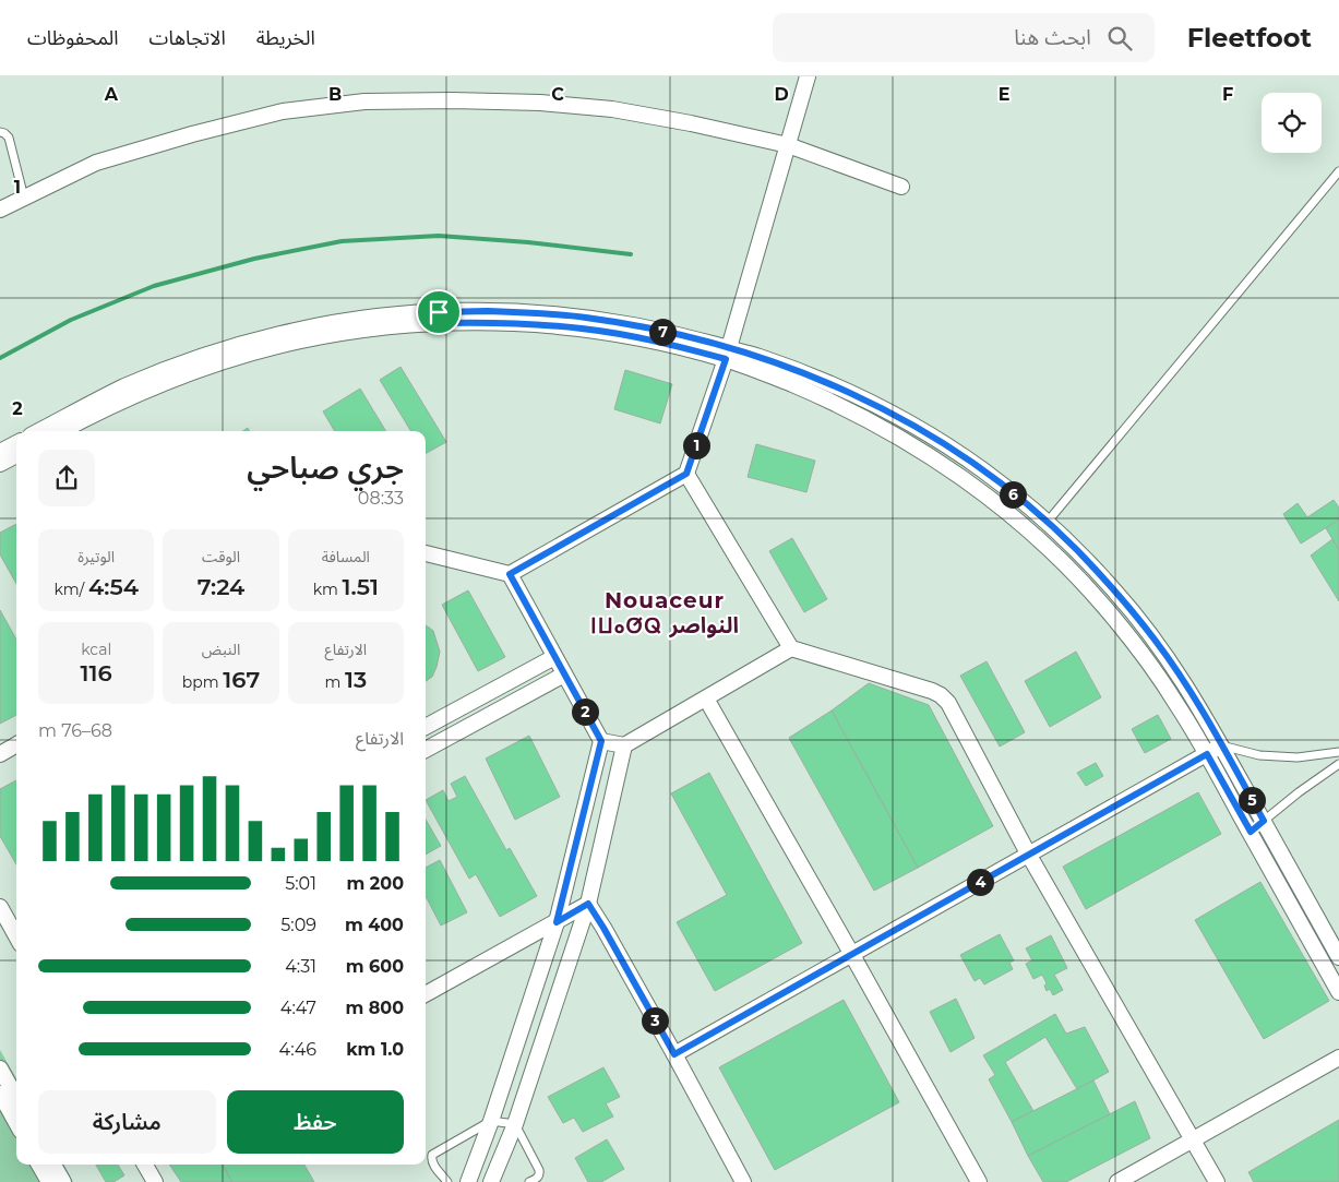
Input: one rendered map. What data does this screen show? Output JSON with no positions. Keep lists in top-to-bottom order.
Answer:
{
  "districts": ["Nouaceur ⵏⵡⴰⵚⵕ النواصر"],
  "page": {
    "header": "Fleetfoot",
    "search": "ابحث هنا",
    "nav": ["الخريطة", "الاتجاهات", "المحفوظات"],
    "pins": [
      "7",
      "1",
      "6",
      "2",
      "5",
      "4",
      "3"
    ],
    "heading": ["جري صباحي", "08:33"],
    "stats": [
      ["المسافة", "1.51 km"],
      ["الوقت", "7:24"],
      ["الوتيرة", "4:54 /km"],
      ["الارتفاع", "13 m"],
      ["النبض", "167 bpm"],
      ["kcal", "116"]
    ],
    "chart": ["الارتفاع", "68–76 m"],
    "list": [
      {
        "name": "200 m",
        "note": "5:01"
      },
      {
        "name": "400 m",
        "note": "5:09"
      },
      {
        "name": "600 m",
        "note": "4:31"
      },
      {
        "name": "800 m",
        "note": "4:47"
      },
      {
        "name": "1.0 km",
        "note": "4:46"
      }
    ],
    "buttons": ["حفظ", "مشاركة"]
  },
  "grid": {
    "columns": [
      "A",
      "B",
      "C",
      "D",
      "E",
      "F"
    ],
    "rows": ["1", "2"]
  }
}
